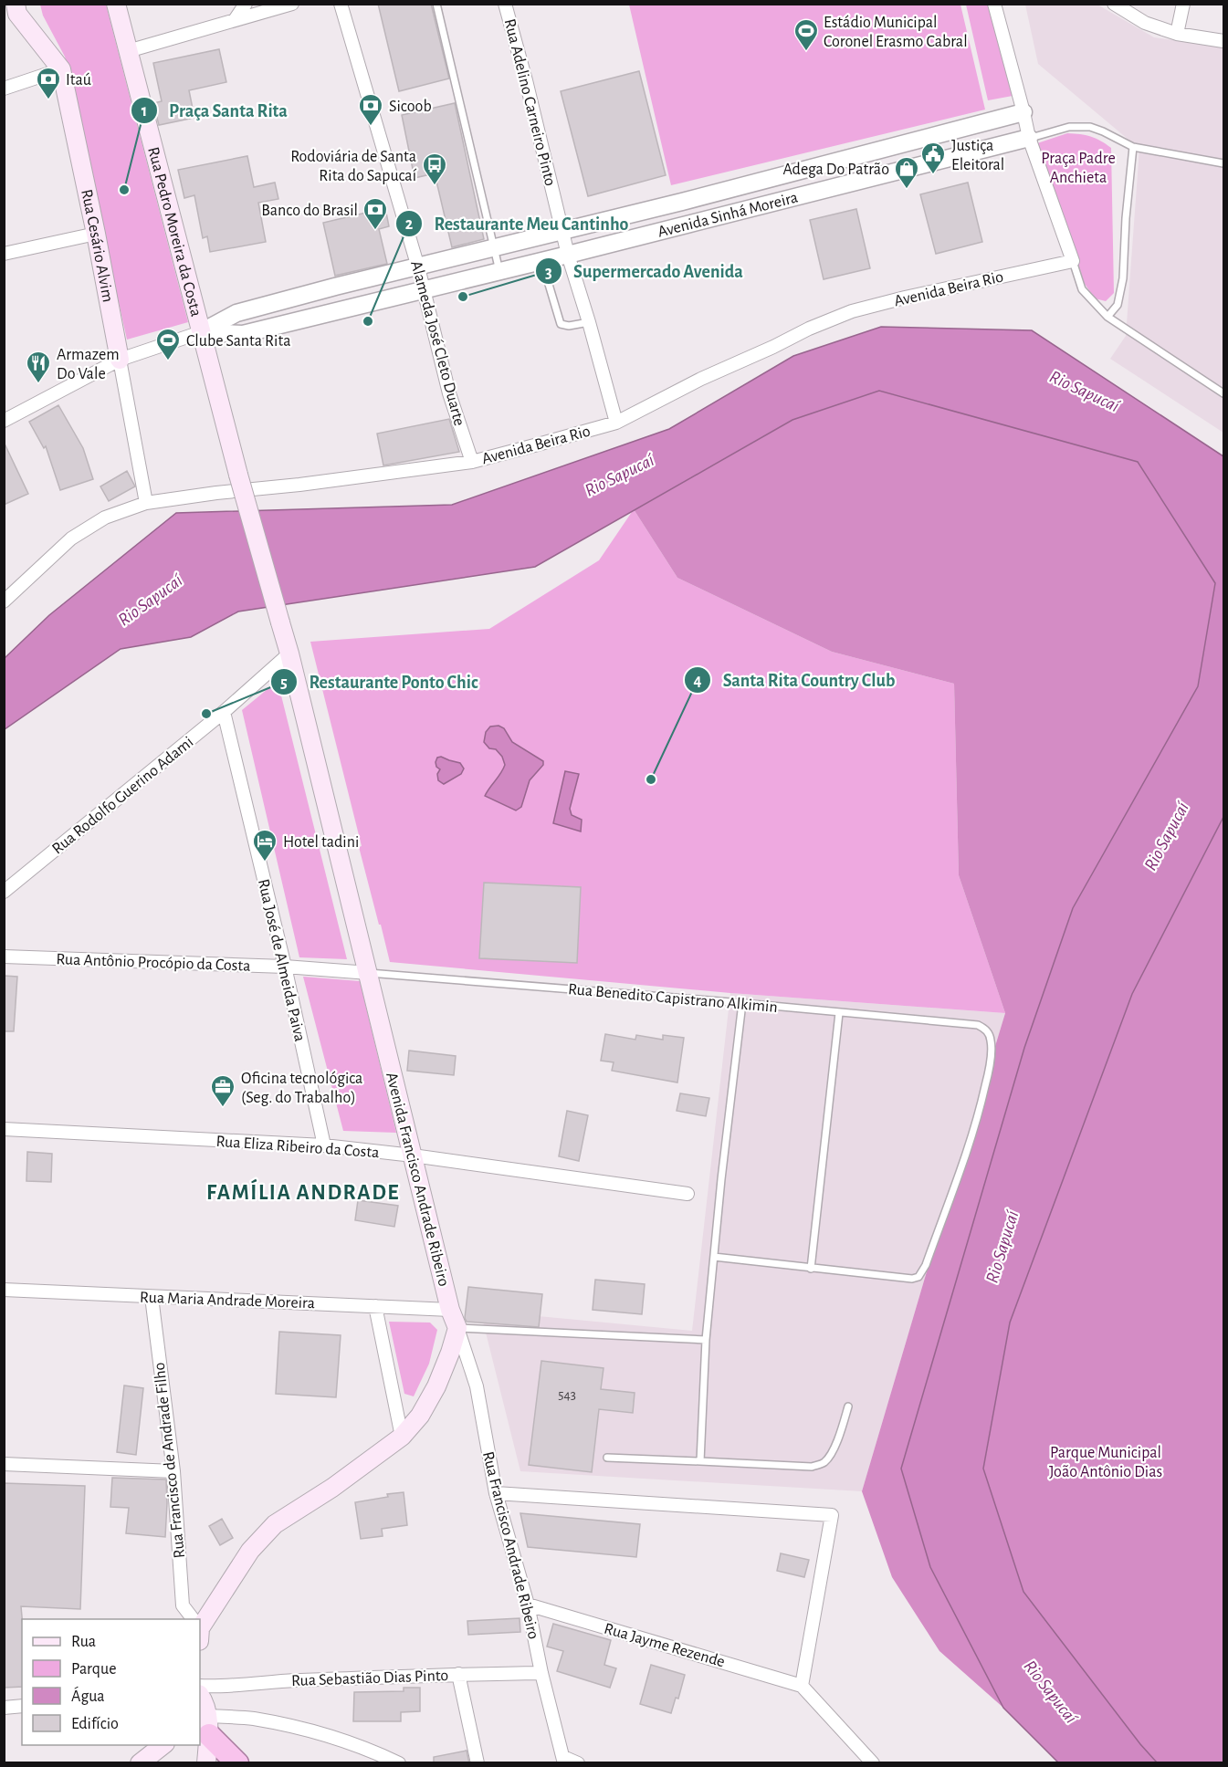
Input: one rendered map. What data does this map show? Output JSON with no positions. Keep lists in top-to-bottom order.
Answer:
{
  "streets": {
    "main road": ["Rua Pedro Moreira da Costa", "Rua Cesário Alvim", "Avenida Francisco Andrade Ribeiro"],
    "street": [
      "Rua Adelino Carneiro Pinto",
      "Avenida Sinhá Moreira",
      "Avenida Beira Rio",
      "Alameda José Cleto Duarte",
      "Rua Rodolfo Guerino Adami",
      "Rua José de Almeida Paiva",
      "Rua Antônio Procópio da Costa",
      "Rua Eliza Ribeiro da Costa",
      "Rua Maria Andrade Moreira",
      "Rua Francisco de Andrade Filho",
      "Rua Francisco Andrade Ribeiro",
      "Rua Jayme Rezende",
      "Rua Sebastião Dias Pinto"
    ],
    "lane": ["Rua Benedito Capistrano Alkimin"]
  },
  "crossings": [
    ["Rua Adelino Carneiro Pinto", "Avenida Sinhá Moreira"],
    ["Rua Adelino Carneiro Pinto", "Avenida Beira Rio"],
    ["Avenida Sinhá Moreira", "Rua Pedro Moreira da Costa"],
    ["Avenida Sinhá Moreira", "Alameda José Cleto Duarte"],
    ["Rua Pedro Moreira da Costa", "Avenida Francisco Andrade Ribeiro"],
    ["Rua Cesário Alvim", "Avenida Beira Rio"],
    ["Avenida Beira Rio", "Alameda José Cleto Duarte"],
    ["Rua Rodolfo Guerino Adami", "Rua José de Almeida Paiva"],
    ["Rua Rodolfo Guerino Adami", "Avenida Francisco Andrade Ribeiro"],
    ["Rua José de Almeida Paiva", "Rua Antônio Procópio da Costa"],
    ["Rua José de Almeida Paiva", "Rua Eliza Ribeiro da Costa"],
    ["Rua Antônio Procópio da Costa", "Rua Benedito Capistrano Alkimin"],
    ["Rua Antônio Procópio da Costa", "Avenida Francisco Andrade Ribeiro"],
    ["Rua Benedito Capistrano Alkimin", "Avenida Francisco Andrade Ribeiro"],
    ["Rua Eliza Ribeiro da Costa", "Avenida Francisco Andrade Ribeiro"],
    ["Avenida Francisco Andrade Ribeiro", "Rua Maria Andrade Moreira"],
    ["Avenida Francisco Andrade Ribeiro", "Rua Francisco Andrade Ribeiro"],
    ["Rua Maria Andrade Moreira", "Rua Francisco de Andrade Filho"],
    ["Rua Francisco Andrade Ribeiro", "Rua Jayme Rezende"],
    ["Rua Francisco Andrade Ribeiro", "Rua Sebastião Dias Pinto"]
  ],
  "districts": ["FAMÍLIA ANDRADE"],
  "water": ["Rio Sapucaí"],
  "parks": ["Praça Padre Anchieta", "Parque Municipal João Antônio Dias"],
  "places": {
    "sports": ["Estádio Municipal Coronel Erasmo Cabral", "Clube Santa Rita"],
    "bank": ["Itaú", "Sicoob", "Banco do Brasil"],
    "public building": ["Justiça Eleitoral"],
    "bus stop": ["Rodoviária de Santa Rita do Sapucaí"],
    "other": [
      "Praça Santa Rita",
      "Supermercado Avenida",
      "Restaurante Meu Cantinho",
      "Restaurante Ponto Chic",
      "Santa Rita Country Club"
    ],
    "shop": ["Adega Do Patrão"],
    "restaurant": ["Armazem Do Vale"],
    "hotel": ["Hotel tadini"],
    "office": ["Oficina tecnológica (Seg. do Trabalho)"]
  },
  "house_numbers": ["543"],
  "legend": [
    "Rua",
    "Parque",
    "Água",
    "Edifício"
  ]
}
